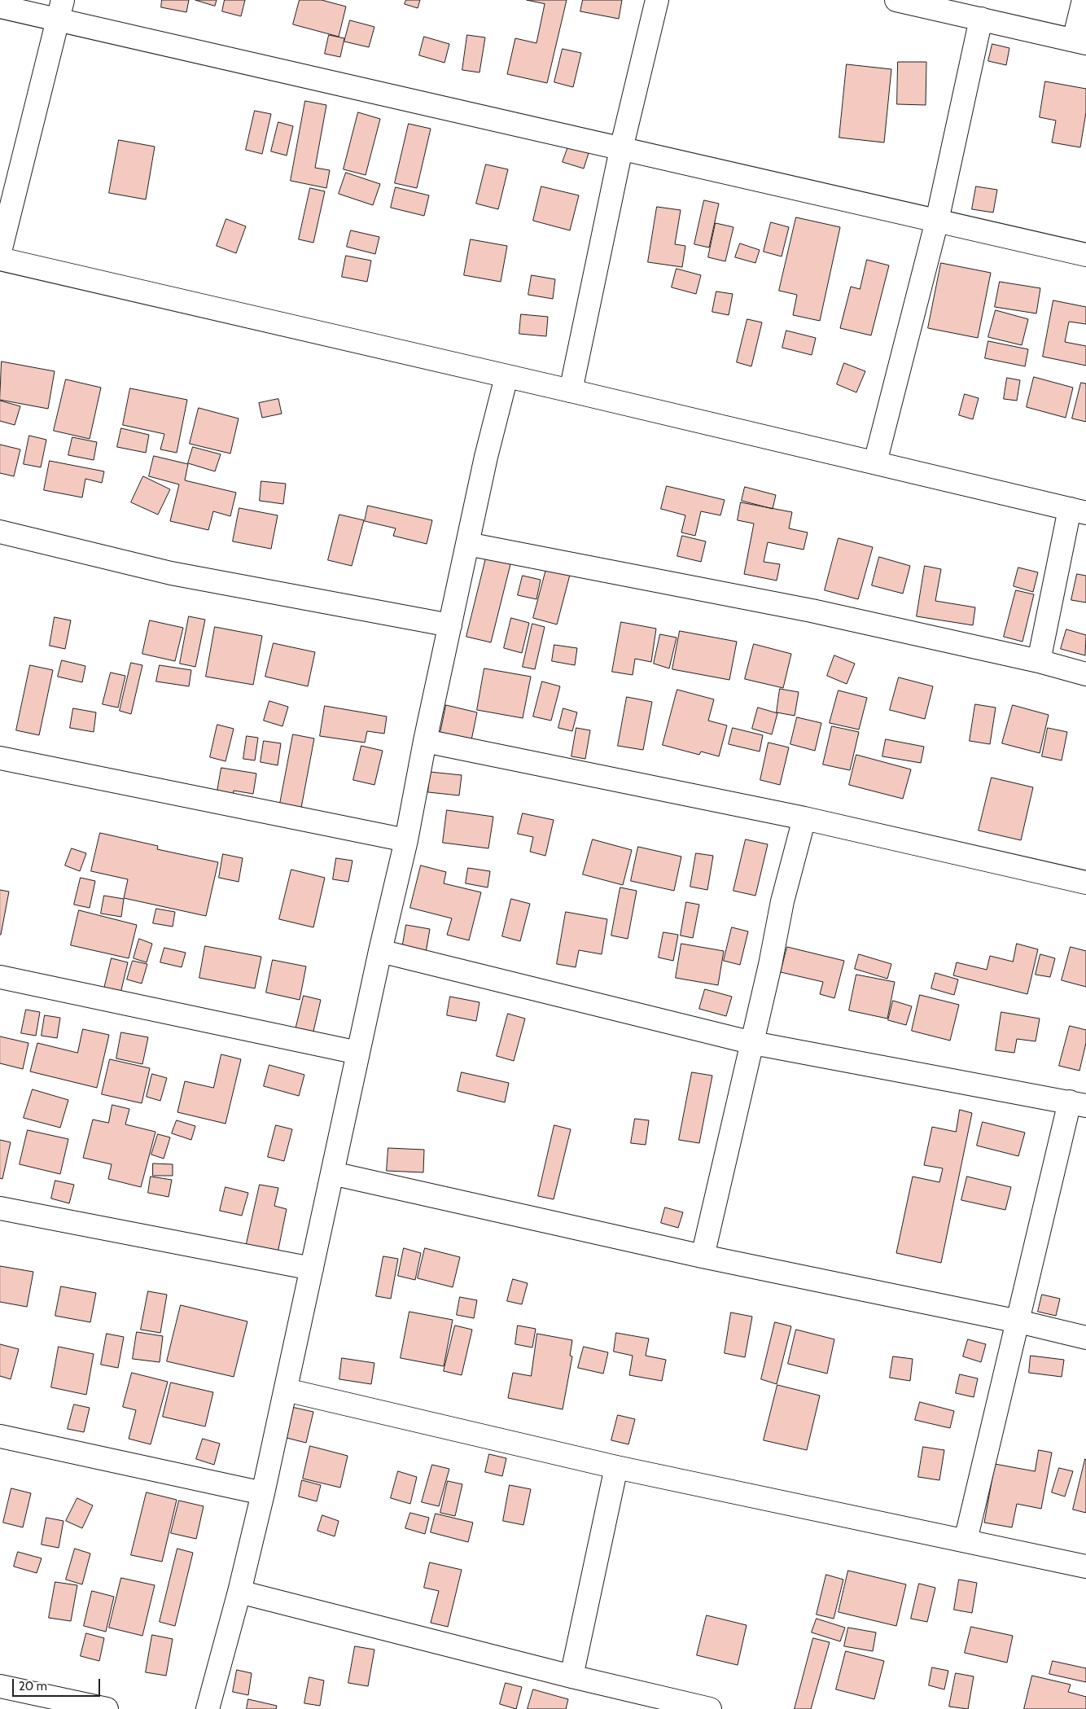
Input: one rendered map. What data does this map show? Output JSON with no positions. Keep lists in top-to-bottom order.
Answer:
{
  "scale_bar": "20 m"
}
